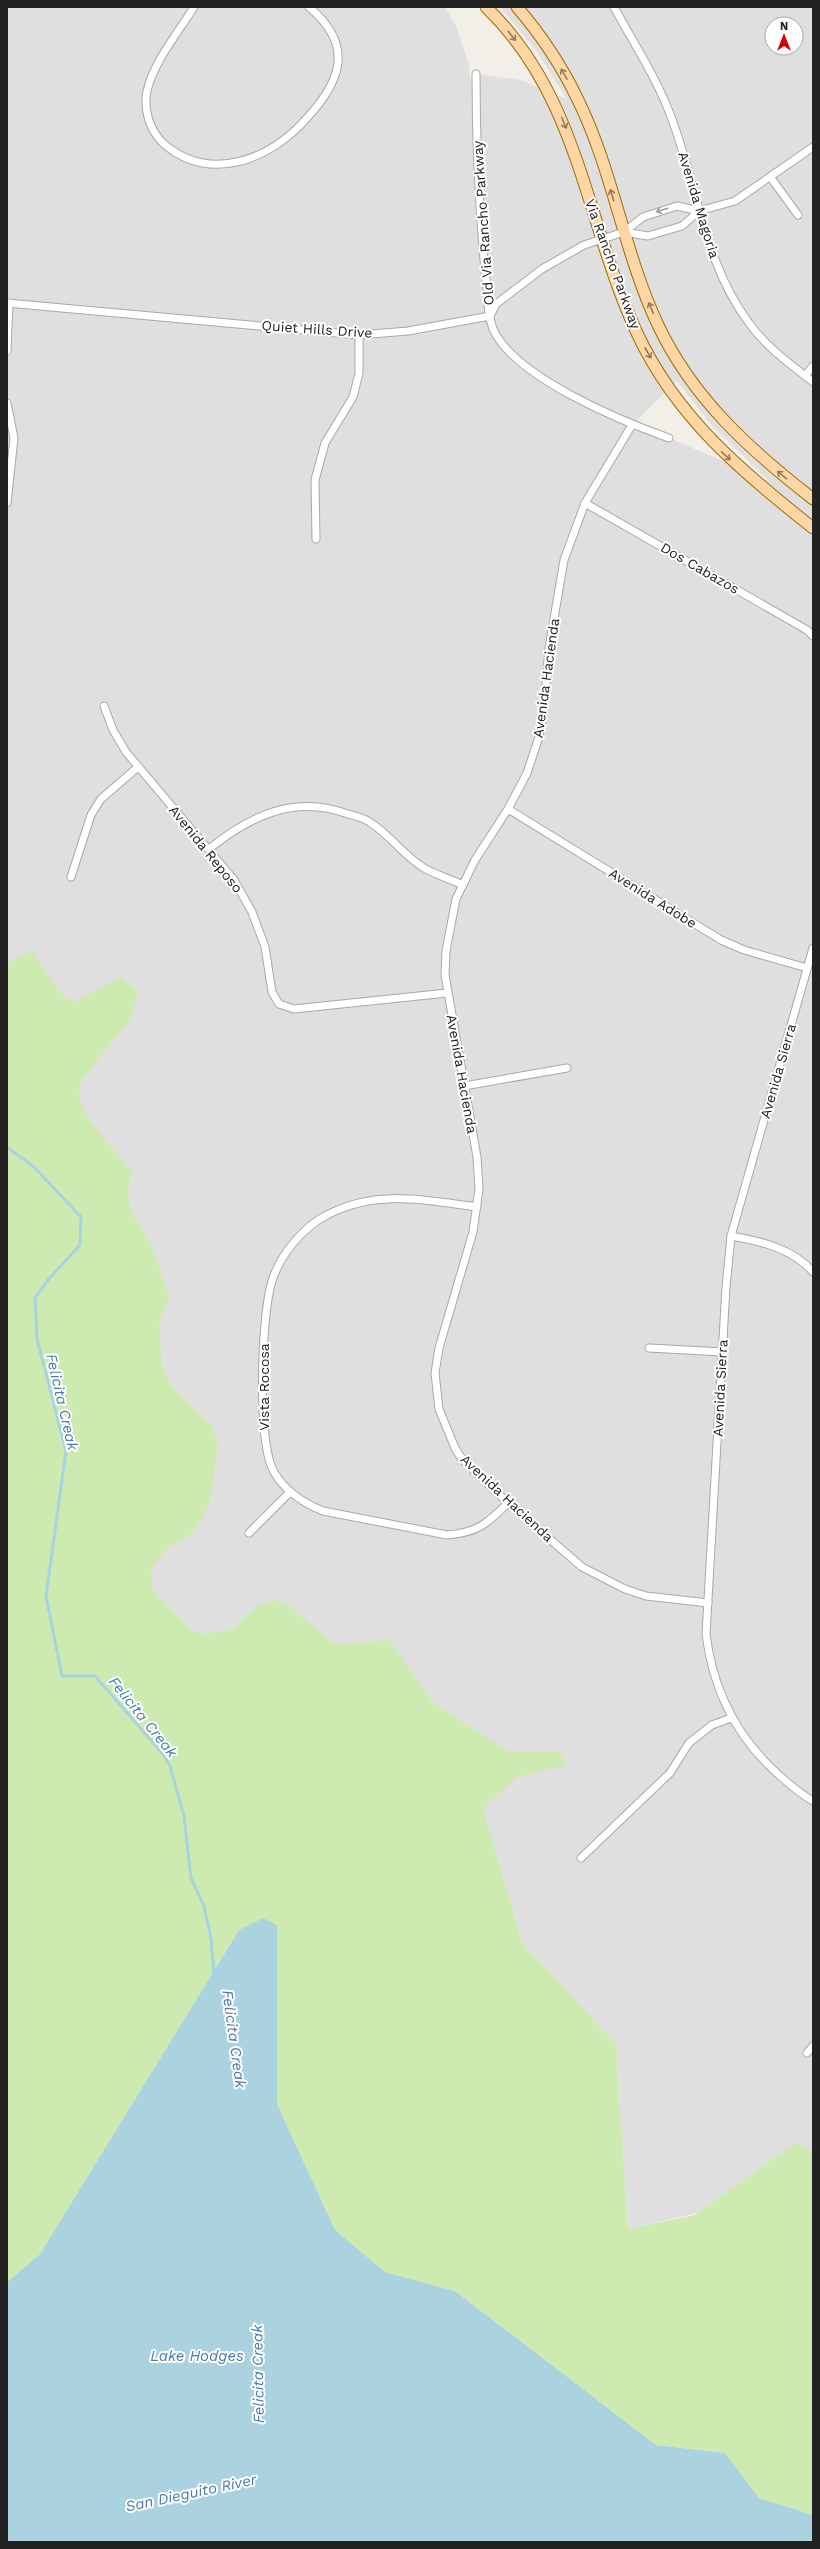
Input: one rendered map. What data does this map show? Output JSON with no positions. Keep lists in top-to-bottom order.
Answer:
{
  "streets": {
    "main road": ["Via Rancho Parkway"],
    "street": [
      "Avenida Magoria",
      "Old Via Rancho Parkway",
      "Quiet Hills Drive",
      "Dos Cabazos",
      "Avenida Hacienda",
      "Avenida Reposo",
      "Avenida Adobe",
      "Avenida Sierra",
      "Vista Rocosa"
    ]
  },
  "crossings": [
    ["Old Via Rancho Parkway", "Quiet Hills Drive"],
    ["Old Via Rancho Parkway", "Avenida Hacienda"],
    ["Dos Cabazos", "Avenida Hacienda"],
    ["Avenida Hacienda", "Avenida Reposo"],
    ["Avenida Hacienda", "Avenida Adobe"],
    ["Avenida Hacienda", "Avenida Sierra"],
    ["Avenida Hacienda", "Vista Rocosa"],
    ["Avenida Adobe", "Avenida Sierra"]
  ],
  "water": ["Felicita Creak", "Lake Hodges", "San Dieguito River"],
  "north": "top"
}
